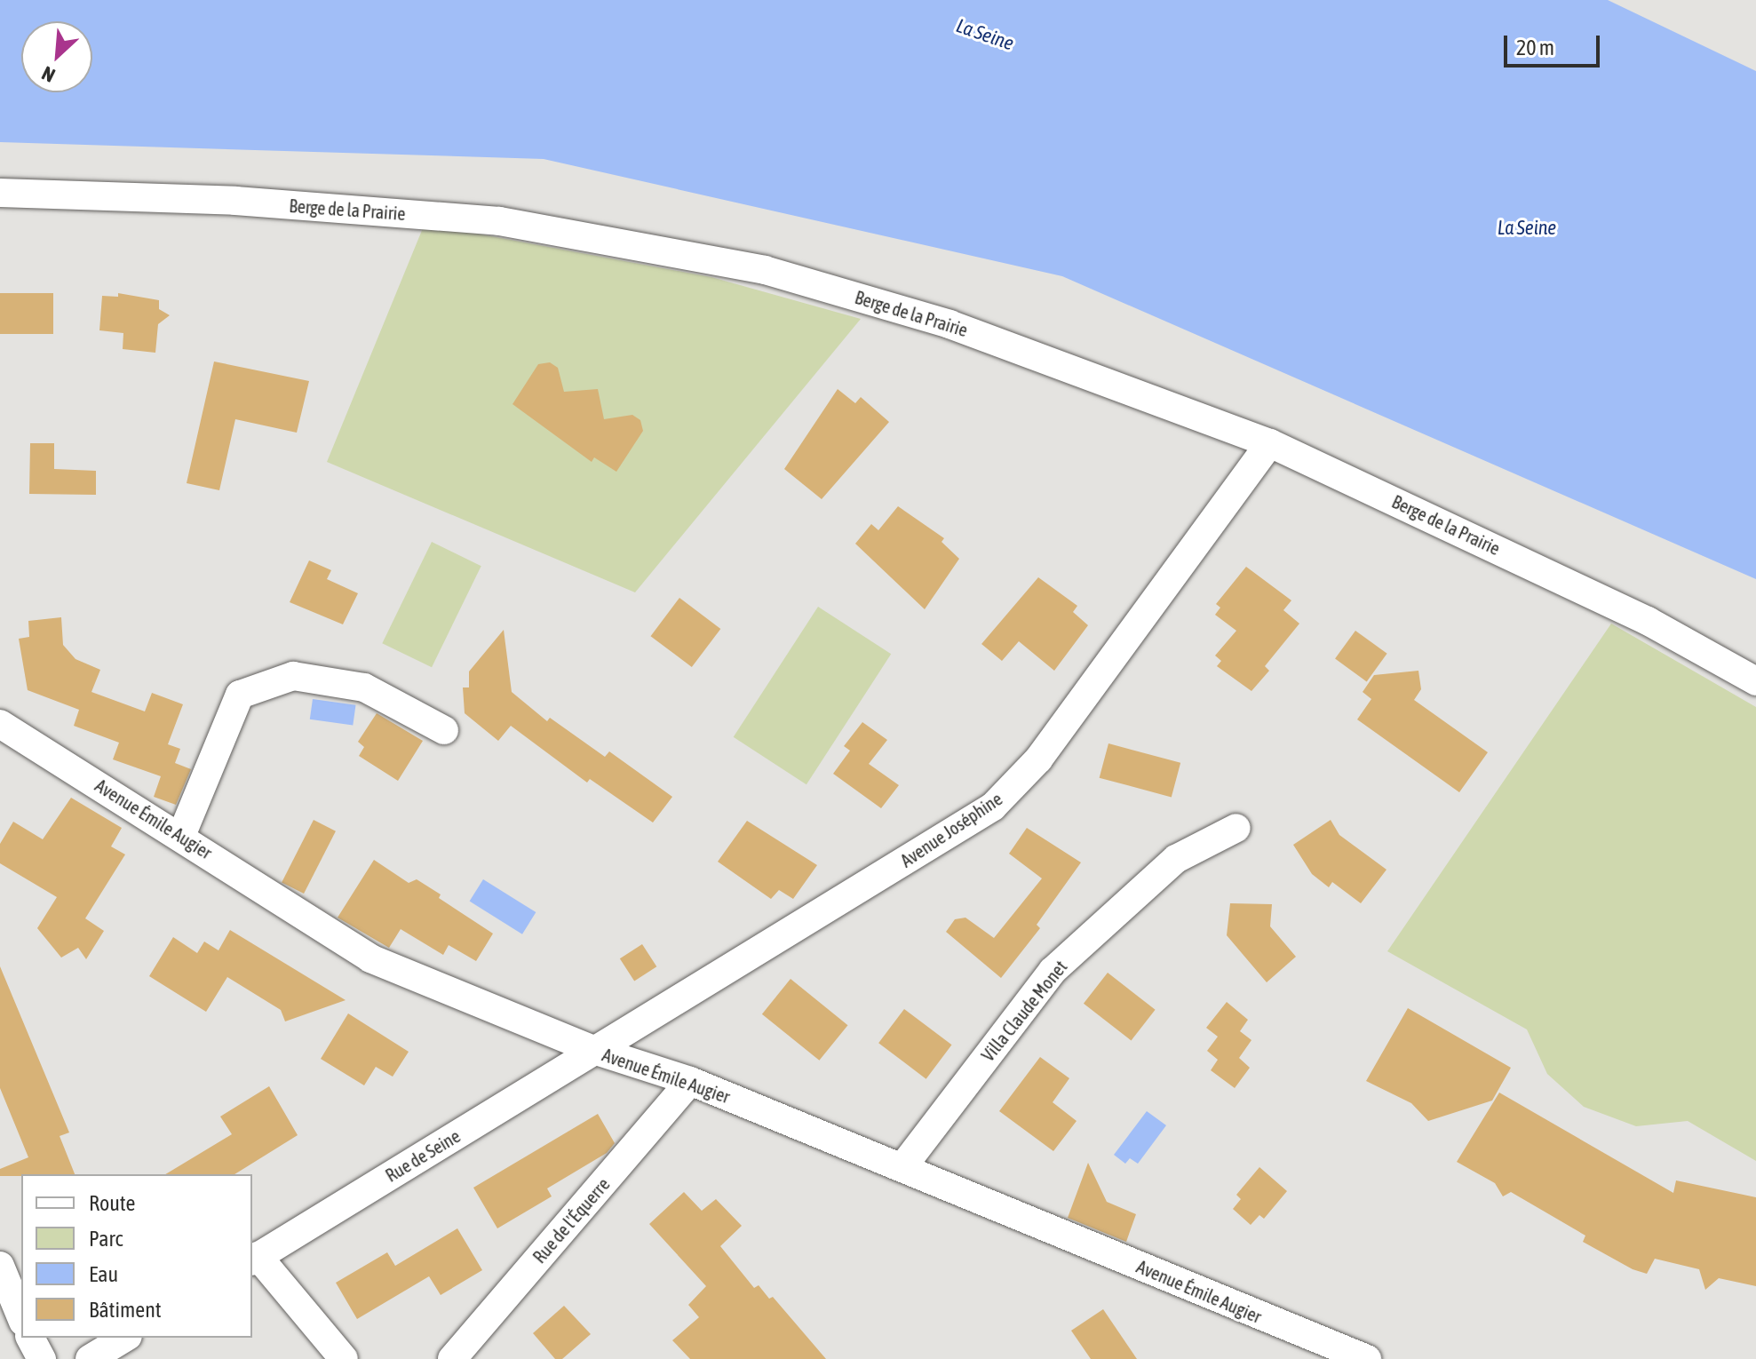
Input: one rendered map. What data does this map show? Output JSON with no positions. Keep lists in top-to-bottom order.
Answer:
{
  "streets": {
    "street": [
      "Berge de la Prairie",
      "Avenue Émile Augier",
      "Avenue Joséphine",
      "Villa Claude Monet",
      "Rue de Seine",
      "Rue de l'Équerre"
    ]
  },
  "crossings": [
    ["Berge de la Prairie", "Avenue Joséphine"],
    ["Avenue Émile Augier", "Avenue Joséphine"],
    ["Avenue Émile Augier", "Villa Claude Monet"],
    ["Avenue Émile Augier", "Rue de Seine"],
    ["Avenue Émile Augier", "Rue de l'Équerre"],
    ["Avenue Joséphine", "Rue de Seine"]
  ],
  "water": ["La Seine"],
  "legend": [
    "Route",
    "Parc",
    "Eau",
    "Bâtiment"
  ],
  "scale_bar": "20 m",
  "north": "bottom left"
}
